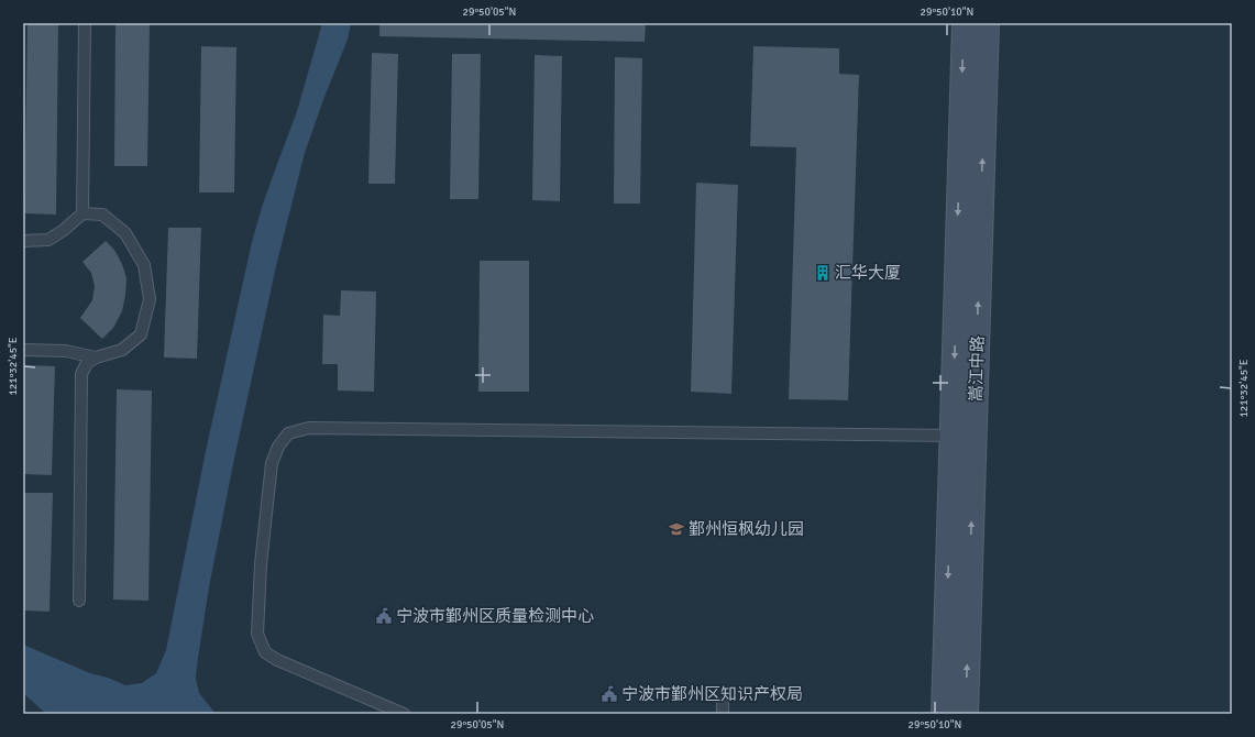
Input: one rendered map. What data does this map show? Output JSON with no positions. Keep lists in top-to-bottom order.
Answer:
{
  "streets": {
    "main road": ["嵩江中路"]
  },
  "places": {
    "building": ["汇华大厦"],
    "school or university": ["鄞州恒枫幼儿园"],
    "public building": ["宁波市鄞州区质量检测中心", "宁波市鄞州区知识产权局"]
  },
  "coordinates": ["29°50'05\"N", "29°50'10\"N", "121°32'45\"E"]
}
